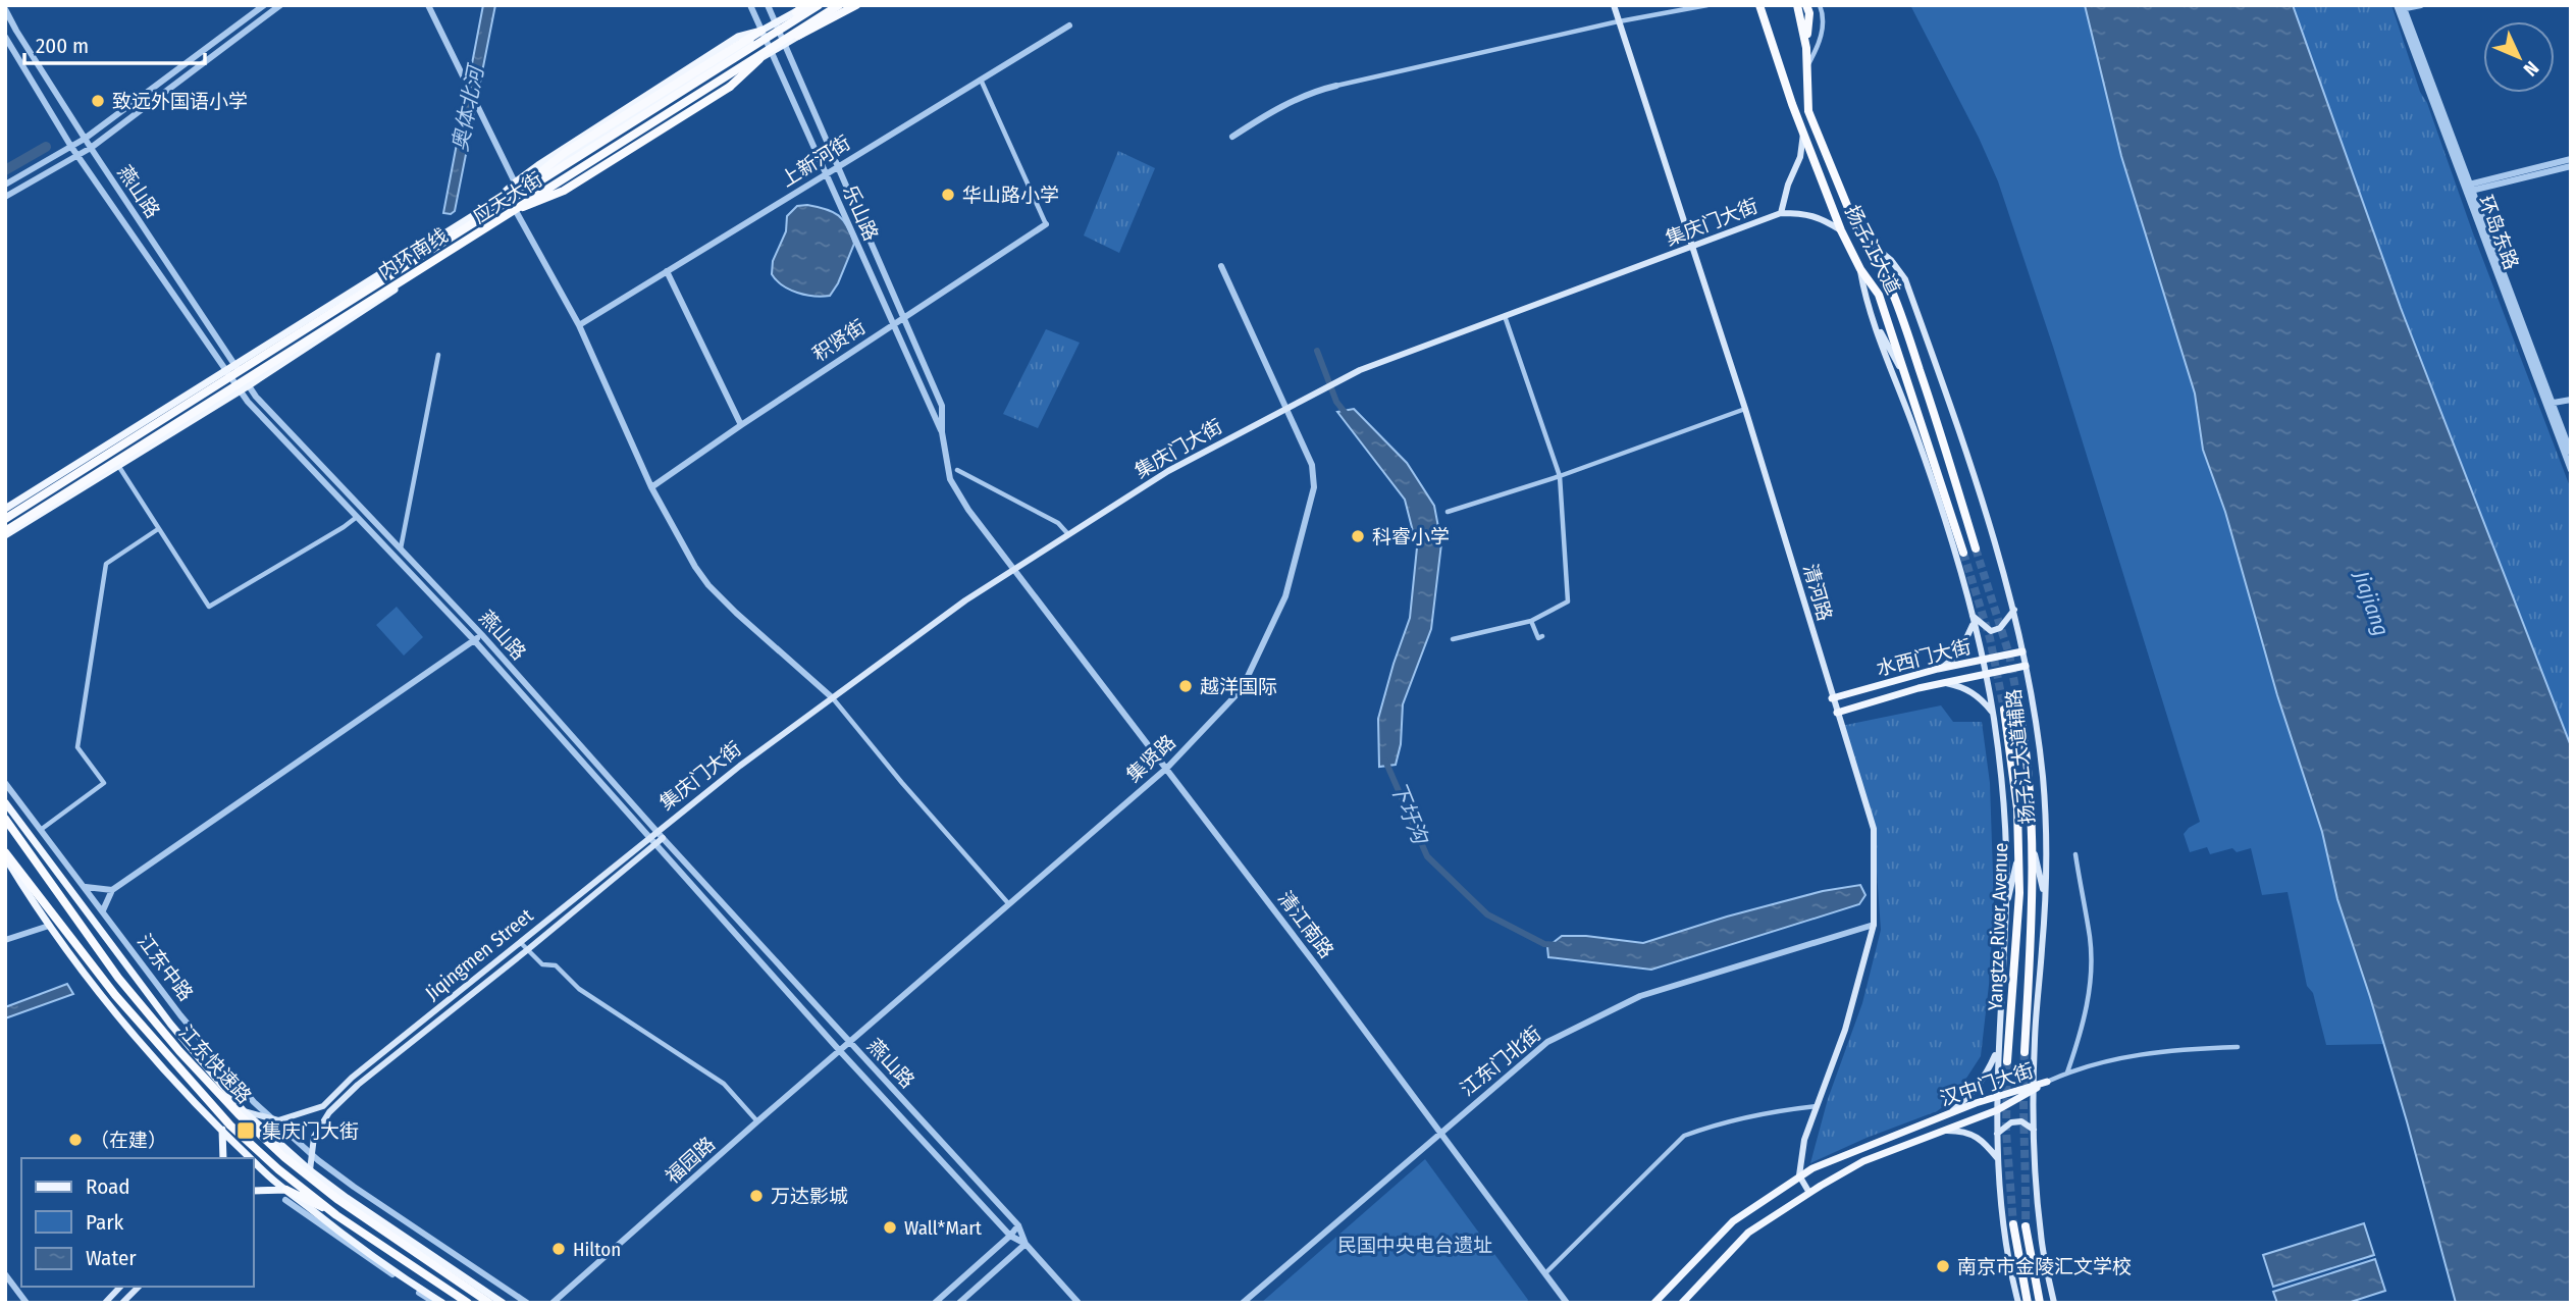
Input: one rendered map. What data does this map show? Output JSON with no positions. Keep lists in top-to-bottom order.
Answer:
{
  "streets": {
    "highway": [
      "扬子江大道",
      "内环南线",
      "Yangtze River Avenue",
      "江东快速路"
    ],
    "main road": [
      "应天大街",
      "集庆门大街",
      "清河路",
      "水西门大街",
      "扬子江大道辅路",
      "Jiqingmen Street",
      "江东中路",
      "汉中门大街"
    ],
    "street": [
      "上新河街",
      "燕山路",
      "乐山路",
      "环岛东路",
      "积贤街",
      "集贤路",
      "清江南路",
      "江东门北街",
      "福园路"
    ]
  },
  "crossings": [
    ["上新河街", "乐山路"],
    ["燕山路", "应天大街"],
    ["燕山路", "集庆门大街"],
    ["燕山路", "集贤路"],
    ["燕山路", "Jiqingmen Street"],
    ["燕山路", "福园路"],
    ["应天大街", "乐山路"],
    ["应天大街", "内环南线"],
    ["乐山路", "集庆门大街"],
    ["乐山路", "积贤街"],
    ["乐山路", "清江南路"],
    ["集庆门大街", "清河路"],
    ["集庆门大街", "集贤路"],
    ["集庆门大街", "清江南路"],
    ["集庆门大街", "Jiqingmen Street"],
    ["扬子江大道", "扬子江大道辅路"],
    ["清河路", "水西门大街"],
    ["清河路", "江东门北街"],
    ["清河路", "汉中门大街"],
    ["水西门大街", "扬子江大道辅路"],
    ["扬子江大道辅路", "汉中门大街"],
    ["集贤路", "清江南路"],
    ["集贤路", "福园路"],
    ["清江南路", "江东门北街"],
    ["Jiqingmen Street", "江东中路"]
  ],
  "water": ["奥体北河", "Jiajiang", "下圩沟"],
  "parks": ["民国中央电台遗址"],
  "places": {
    "other": [
      "致远外国语小学",
      "华山路小学",
      "科睿小学",
      "越洋国际",
      "（在建）",
      "万达影城",
      "Wall*Mart",
      "Hilton",
      "南京市金陵汇文学校"
    ],
    "transit": ["集庆门大街"]
  },
  "legend": ["Road", "Park", "Water"],
  "scale_bar": "200 m",
  "north": "bottom right"
}
